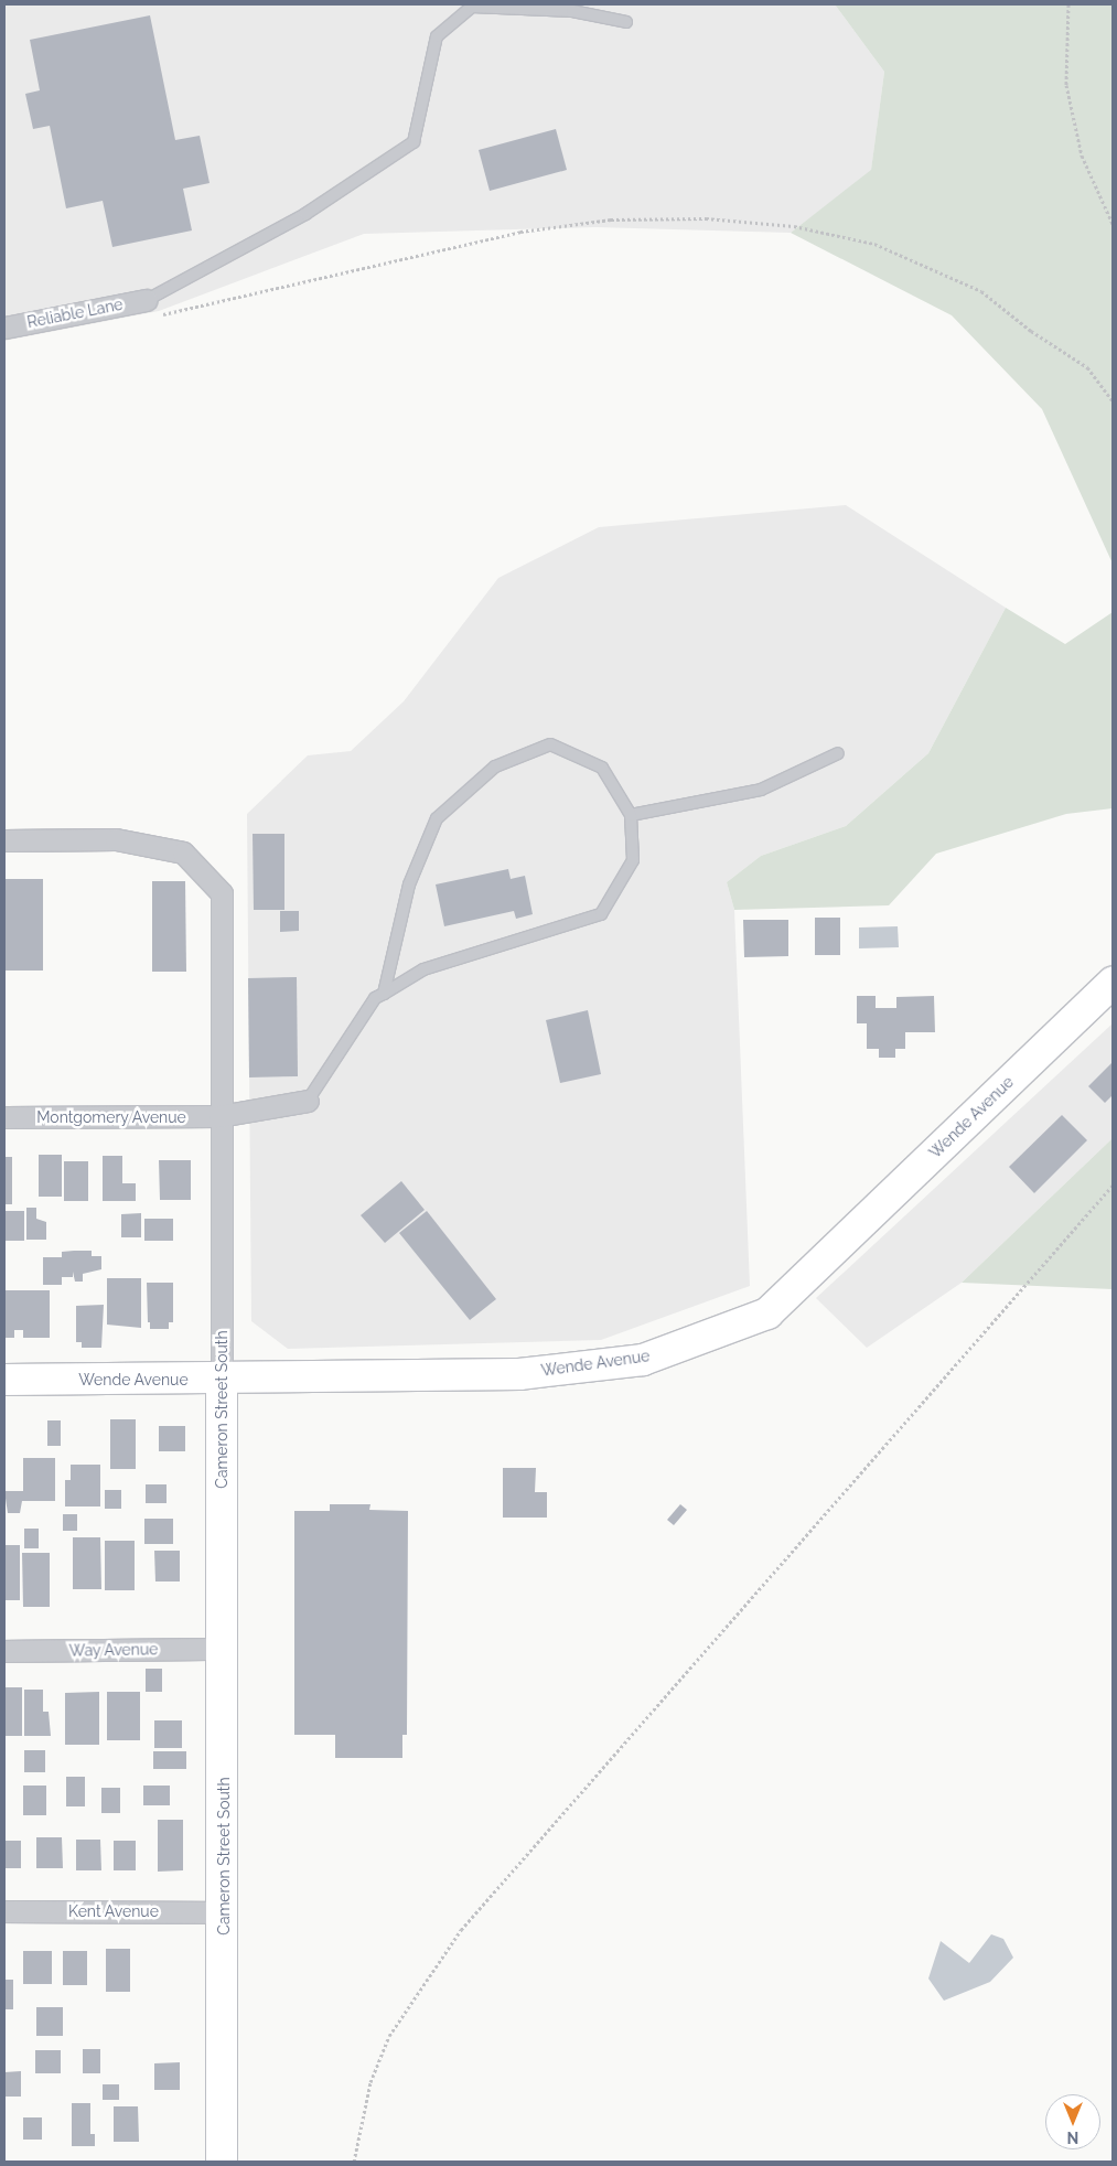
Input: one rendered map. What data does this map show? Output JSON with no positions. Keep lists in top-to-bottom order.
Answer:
{
  "streets": {
    "street": [
      "Reliable Lane",
      "Montgomery Avenue",
      "Wende Avenue",
      "Cameron Street South",
      "Way Avenue",
      "Kent Avenue"
    ]
  },
  "crossings": [
    ["Montgomery Avenue", "Cameron Street South"],
    ["Wende Avenue", "Cameron Street South"],
    ["Cameron Street South", "Way Avenue"],
    ["Cameron Street South", "Kent Avenue"]
  ],
  "north": "bottom"
}
